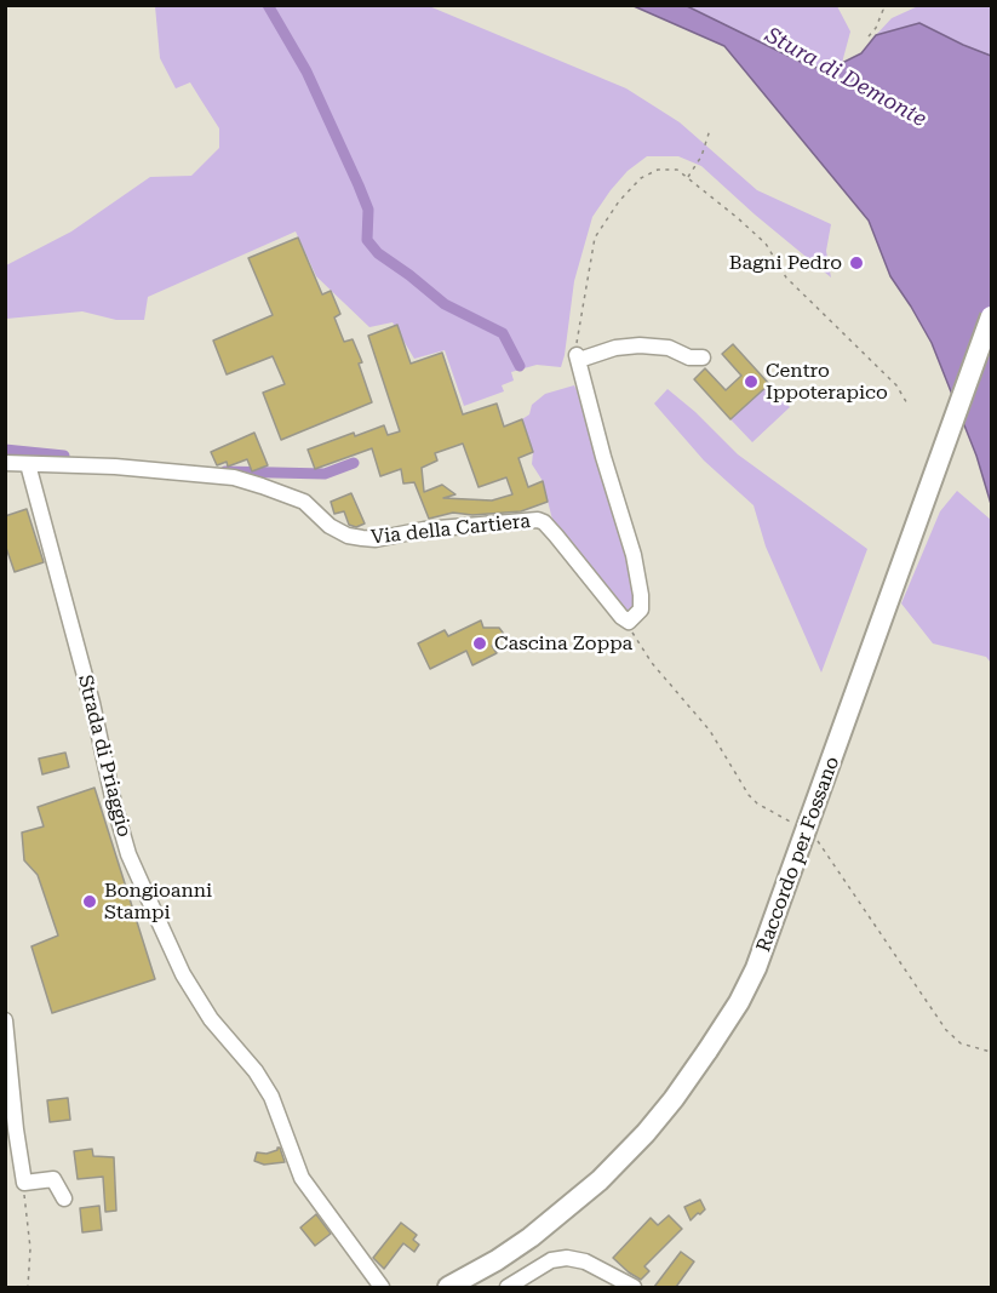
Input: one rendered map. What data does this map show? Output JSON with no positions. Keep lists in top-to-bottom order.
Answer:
{
  "streets": {
    "highway": ["Raccordo per Fossano"],
    "street": ["Via della Cartiera", "Strada di Priaggio"]
  },
  "crossings": [
    ["Via della Cartiera", "Strada di Priaggio"]
  ],
  "water": ["Stura di Demonte"],
  "places": [
    "Bagni Pedro",
    "Centro Ippoterapico",
    "Cascina Zoppa",
    "Bongioanni Stampi"
  ]
}
